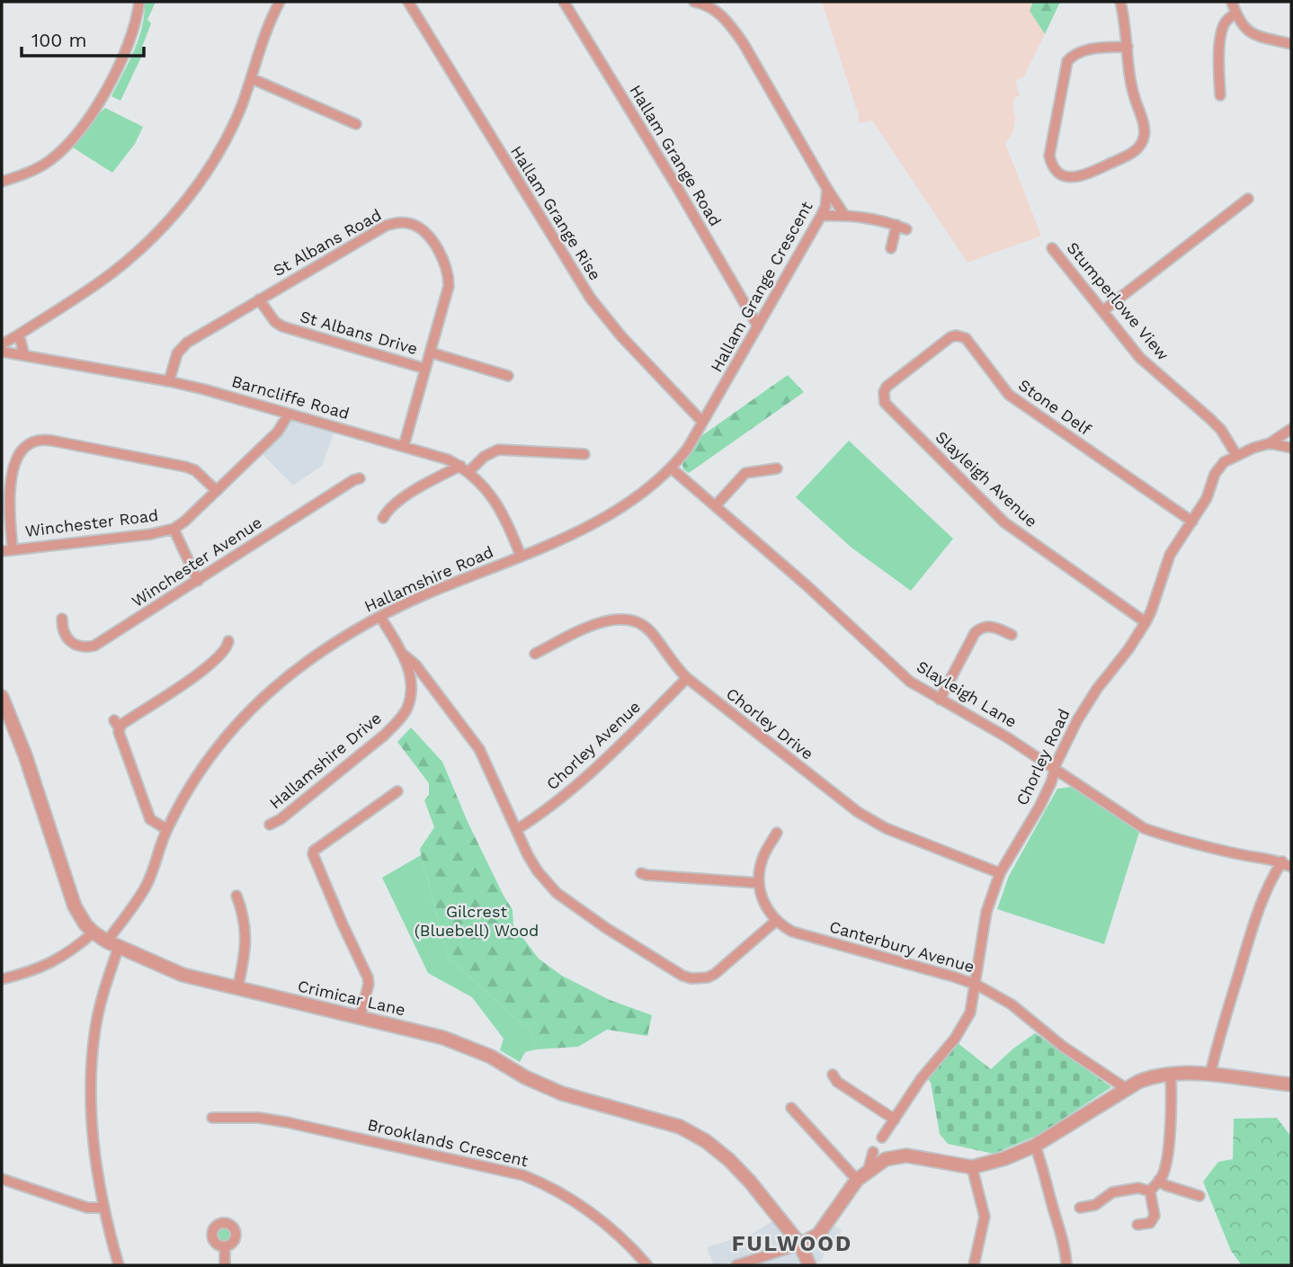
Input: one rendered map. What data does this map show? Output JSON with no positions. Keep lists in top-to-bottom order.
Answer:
{
  "streets": {
    "street": [
      "Hallam Grange Road",
      "Hallam Grange Rise",
      "St Albans Road",
      "Hallam Grange Crescent",
      "Stumperlowe View",
      "St Albans Drive",
      "Barncliffe Road",
      "Stone Delf",
      "Slayleigh Avenue",
      "Winchester Road",
      "Winchester Avenue",
      "Hallamshire Road",
      "Slayleigh Lane",
      "Chorley Drive",
      "Chorley Avenue",
      "Chorley Road",
      "Hallamshire Drive",
      "Canterbury Avenue",
      "Crimicar Lane",
      "Brooklands Crescent"
    ]
  },
  "crossings": [
    ["Hallam Grange Road", "Hallam Grange Crescent"],
    ["Hallam Grange Rise", "Hallam Grange Crescent"],
    ["St Albans Road", "St Albans Drive"],
    ["St Albans Road", "Barncliffe Road"],
    ["Hallam Grange Crescent", "Hallamshire Road"],
    ["Hallam Grange Crescent", "Slayleigh Lane"],
    ["Stumperlowe View", "Chorley Road"],
    ["Barncliffe Road", "Winchester Road"],
    ["Barncliffe Road", "Hallamshire Road"],
    ["Stone Delf", "Slayleigh Avenue"],
    ["Stone Delf", "Chorley Road"],
    ["Slayleigh Avenue", "Chorley Road"],
    ["Hallamshire Road", "Slayleigh Lane"],
    ["Hallamshire Road", "Hallamshire Drive"],
    ["Hallamshire Road", "Crimicar Lane"],
    ["Slayleigh Lane", "Chorley Road"],
    ["Chorley Drive", "Chorley Avenue"],
    ["Chorley Drive", "Chorley Road"],
    ["Chorley Road", "Canterbury Avenue"]
  ],
  "districts": ["FULWOOD"],
  "parks": ["Gilcrest (Bluebell) Wood"],
  "scale_bar": "100 m"
}
